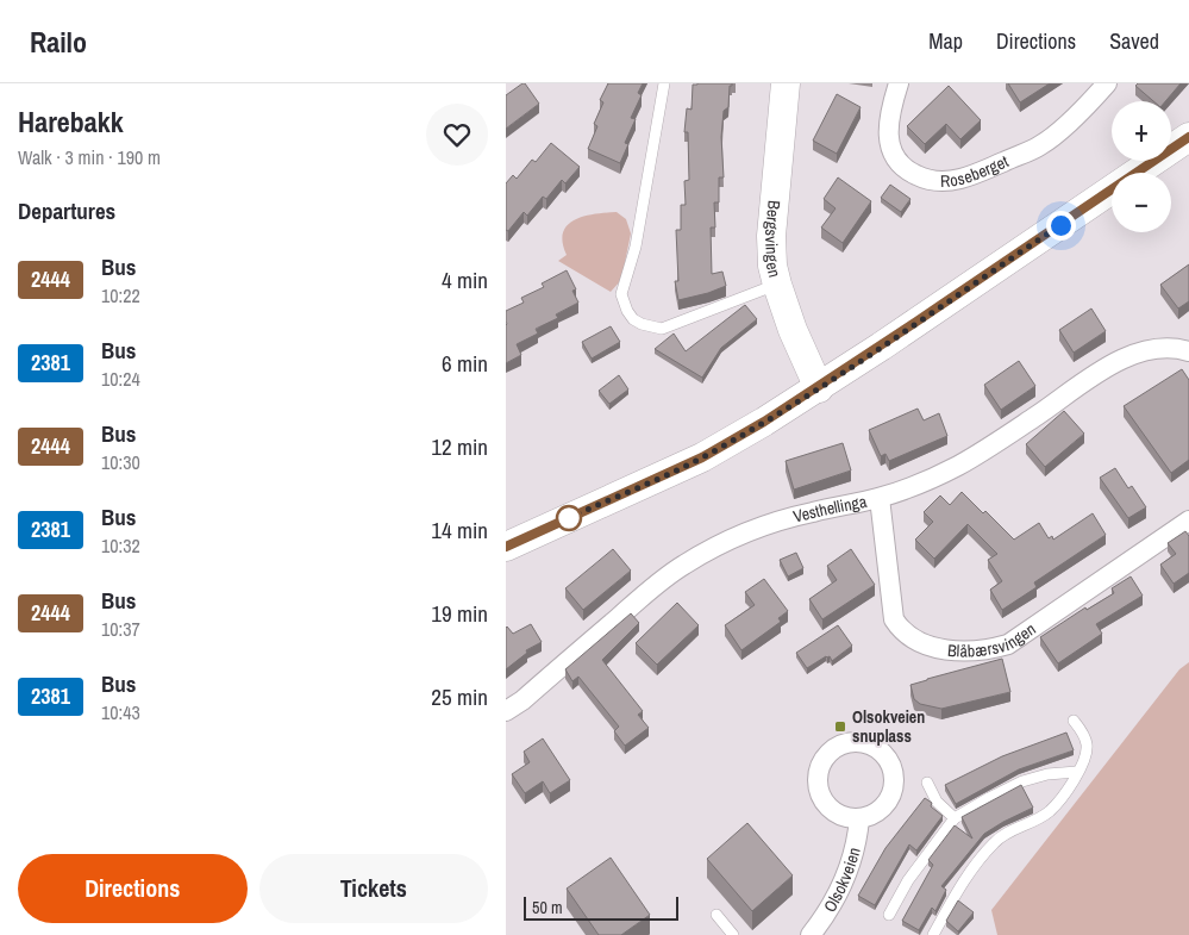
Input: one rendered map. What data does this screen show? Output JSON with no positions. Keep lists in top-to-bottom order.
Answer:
{
  "streets": {
    "main road": ["Bergsvingen"],
    "street": [
      "Roseberget",
      "Vesthellinga",
      "Blåbærsvingen",
      "Olsokveien"
    ]
  },
  "crossings": [
    ["Vesthellinga", "Blåbærsvingen"]
  ],
  "places": {
    "transit": ["Olsokveien snuplass"]
  },
  "lines": ["bus line 2444"],
  "scale_bar": "50 m",
  "page": {
    "header": "Railo",
    "nav": ["Map", "Directions", "Saved"],
    "heading": [
      ["Harebakk", "Walk · 3 min · 190 m"],
      "Departures"
    ],
    "map_buttons": ["+", "−"],
    "list": [
      {
        "mark": "2444",
        "name": "Bus",
        "note": "10:22",
        "value": "4 min"
      },
      {
        "mark": "2381",
        "name": "Bus",
        "note": "10:24",
        "value": "6 min"
      },
      {
        "mark": "2444",
        "name": "Bus",
        "note": "10:30",
        "value": "12 min"
      },
      {
        "mark": "2381",
        "name": "Bus",
        "note": "10:32",
        "value": "14 min"
      },
      {
        "mark": "2444",
        "name": "Bus",
        "note": "10:37",
        "value": "19 min"
      },
      {
        "mark": "2381",
        "name": "Bus",
        "note": "10:43",
        "value": "25 min"
      }
    ],
    "buttons": ["Directions", "Tickets"],
    "scale": "50 m"
  }
}
